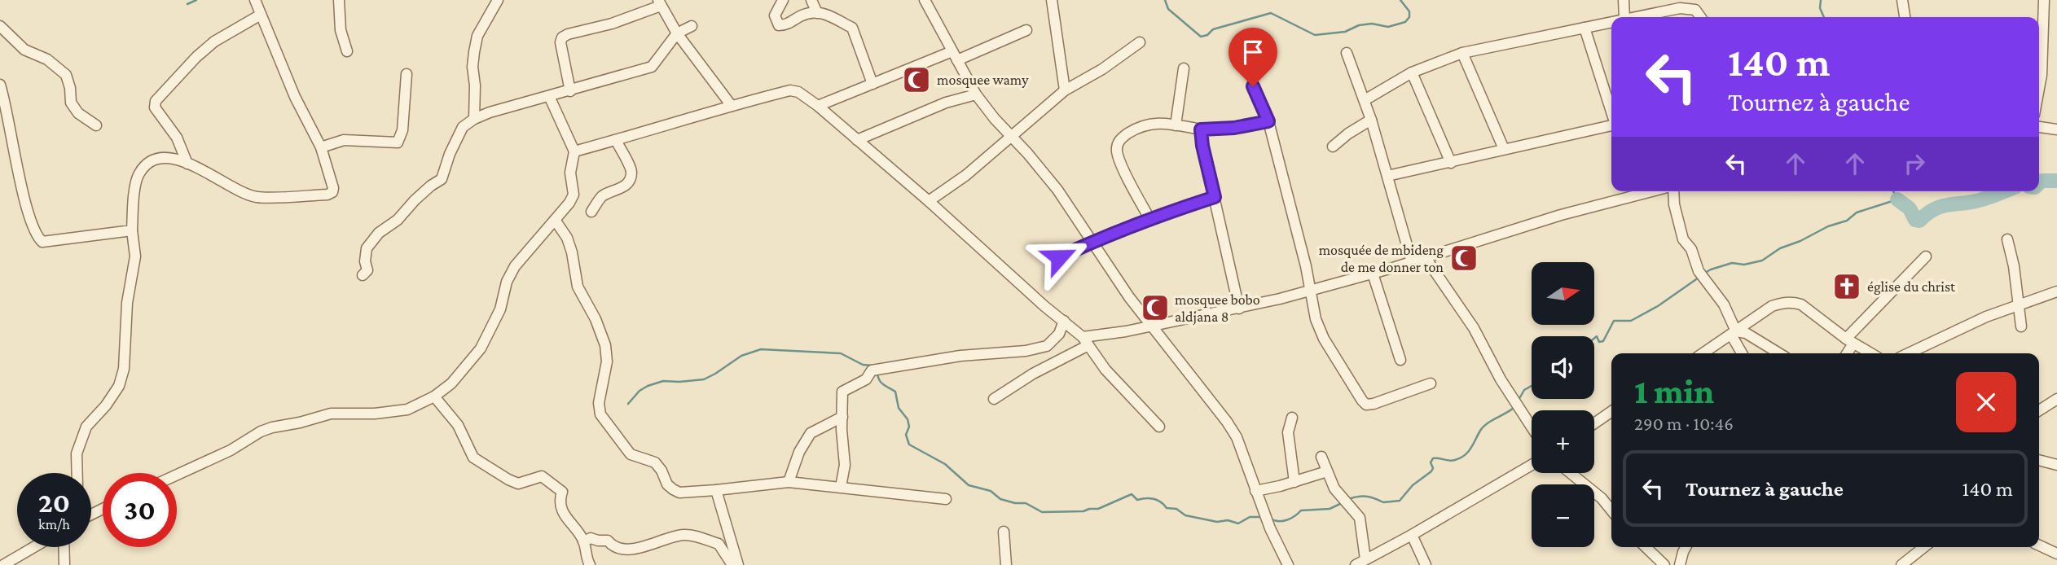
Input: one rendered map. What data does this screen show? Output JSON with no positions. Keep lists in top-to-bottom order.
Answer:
{
  "places": {
    "mosque": ["mosquee wamy", "mosquée de mbideng de me donner ton", "mosquee bobo aldjana 8"],
    "church": ["église du christ"]
  },
  "north": "right",
  "page": {
    "turn": ["140 m", "Tournez à gauche"],
    "map_buttons": ["+", "−"],
    "heading": ["1 min", "290 m · 10:46"],
    "list": [
      {
        "name": "Tournez à gauche",
        "value": "140 m"
      }
    ],
    "speed": "20 km/h",
    "limit": "30"
  }
}
